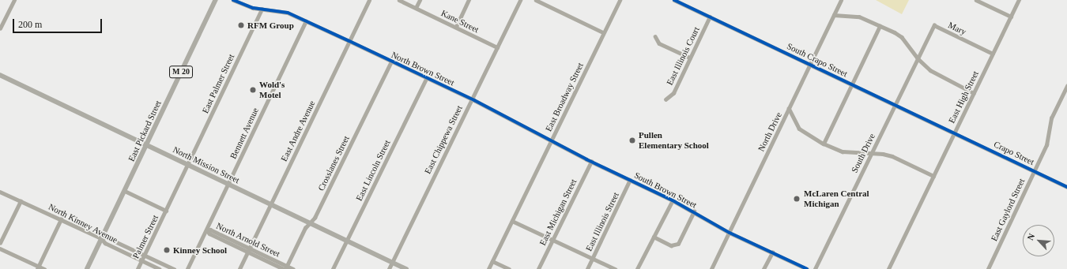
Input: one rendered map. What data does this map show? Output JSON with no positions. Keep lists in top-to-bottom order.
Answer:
{
  "streets": {
    "main road": ["M 20", "East Pickard Street", "North Mission Street"],
    "street": [
      "Kane Street",
      "Mary",
      "East Illinois Court",
      "South Crapo Street",
      "North Brown Street",
      "East Palmer Street",
      "East Broadway Street",
      "East High Street",
      "East Andre Avenue",
      "North Drive",
      "Bennett Avenue",
      "East Chippewa Street",
      "South Drive",
      "Crapo Street",
      "Crosslanes Street",
      "East Lincoln Street",
      "South Brown Street",
      "East Gaylord Street",
      "East Michigan Street",
      "East Illinois Street",
      "North Kinney Avenue",
      "Palmer Street",
      "North Arnold Street"
    ]
  },
  "crossings": [
    ["Kane Street", "East Chippewa Street"],
    ["Mary", "East High Street"],
    ["Mary", "South Drive"],
    ["East Illinois Court", "South Crapo Street"],
    ["South Crapo Street", "East High Street"],
    ["South Crapo Street", "North Drive"],
    ["South Crapo Street", "South Drive"],
    ["South Crapo Street", "Crapo Street"],
    ["North Brown Street", "East Palmer Street"],
    ["North Brown Street", "East Broadway Street"],
    ["North Brown Street", "East Andre Avenue"],
    ["North Brown Street", "Bennett Avenue"],
    ["North Brown Street", "East Chippewa Street"],
    ["North Brown Street", "Crosslanes Street"],
    ["North Brown Street", "East Lincoln Street"],
    ["North Brown Street", "South Brown Street"],
    ["East Palmer Street", "North Mission Street"],
    ["East Palmer Street", "Palmer Street"],
    ["East Broadway Street", "South Brown Street"],
    ["East High Street", "Crapo Street"],
    ["East Pickard Street", "North Mission Street"],
    ["East Pickard Street", "North Kinney Avenue"],
    ["East Andre Avenue", "North Mission Street"],
    ["East Andre Avenue", "North Arnold Street"],
    ["North Drive", "South Brown Street"],
    ["Bennett Avenue", "North Mission Street"],
    ["Bennett Avenue", "North Arnold Street"],
    ["East Chippewa Street", "North Mission Street"],
    ["Crapo Street", "East Gaylord Street"],
    ["Crosslanes Street", "North Mission Street"],
    ["Crosslanes Street", "North Arnold Street"],
    ["North Mission Street", "East Lincoln Street"],
    ["South Brown Street", "East Michigan Street"],
    ["South Brown Street", "East Illinois Street"],
    ["North Kinney Avenue", "Palmer Street"]
  ],
  "places": [
    "RFM Group",
    "Wold's Motel",
    "Pullen Elementary School",
    "McLaren Central Michigan",
    "Kinney School"
  ],
  "scale_bar": "200 m",
  "north": "top left"
}
